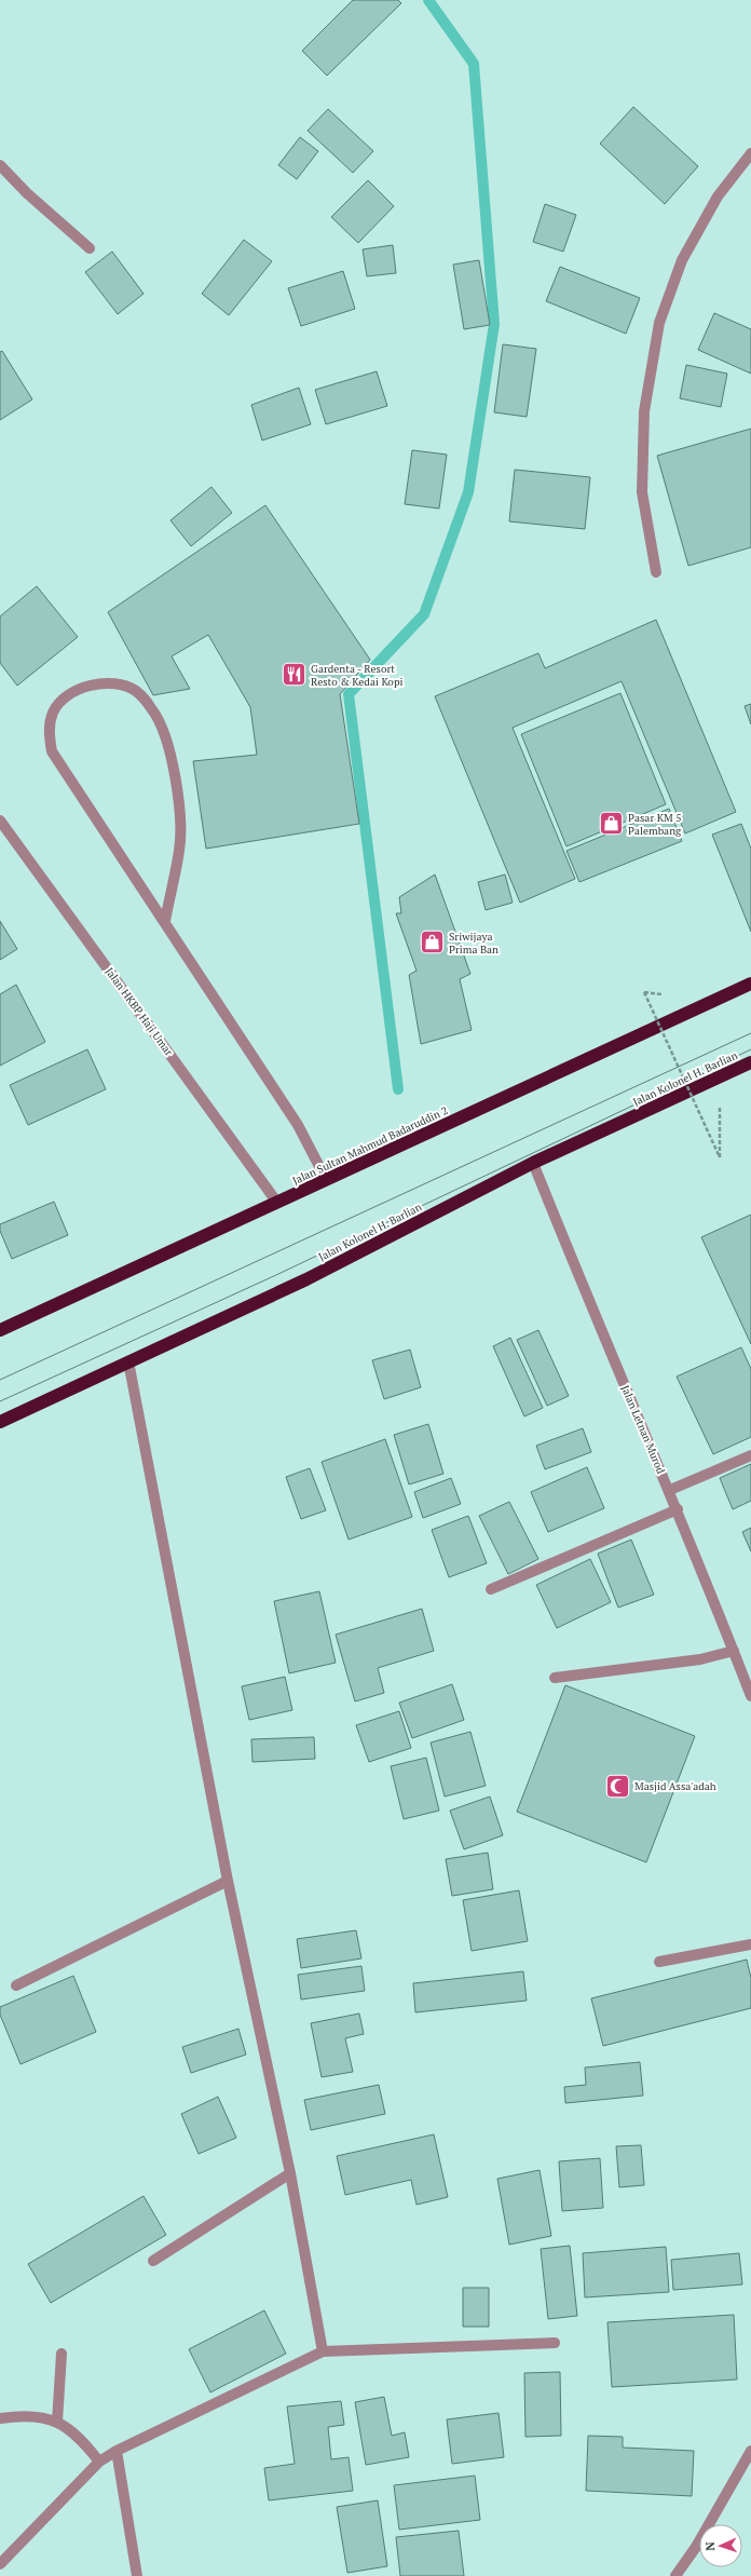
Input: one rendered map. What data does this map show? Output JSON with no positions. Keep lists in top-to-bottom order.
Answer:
{
  "streets": {
    "highway": ["Jalan Kolonel H. Barlian", "Jalan Sultan Mahmud Badaruddin 2"],
    "street": ["Jalan HKBP Haji Umar", "Jalan Letnan Murod"]
  },
  "crossings": [
    ["Jalan HKBP Haji Umar", "Jalan Sultan Mahmud Badaruddin 2"],
    ["Jalan Kolonel H. Barlian", "Jalan Letnan Murod"]
  ],
  "places": {
    "restaurant": ["Gardenta - Resort Resto & Kedai Kopi"],
    "shop": ["Pasar KM 5 Palembang", "Sriwijaya Prima Ban"],
    "mosque": ["Masjid Assa'adah"]
  },
  "north": "left"
}
